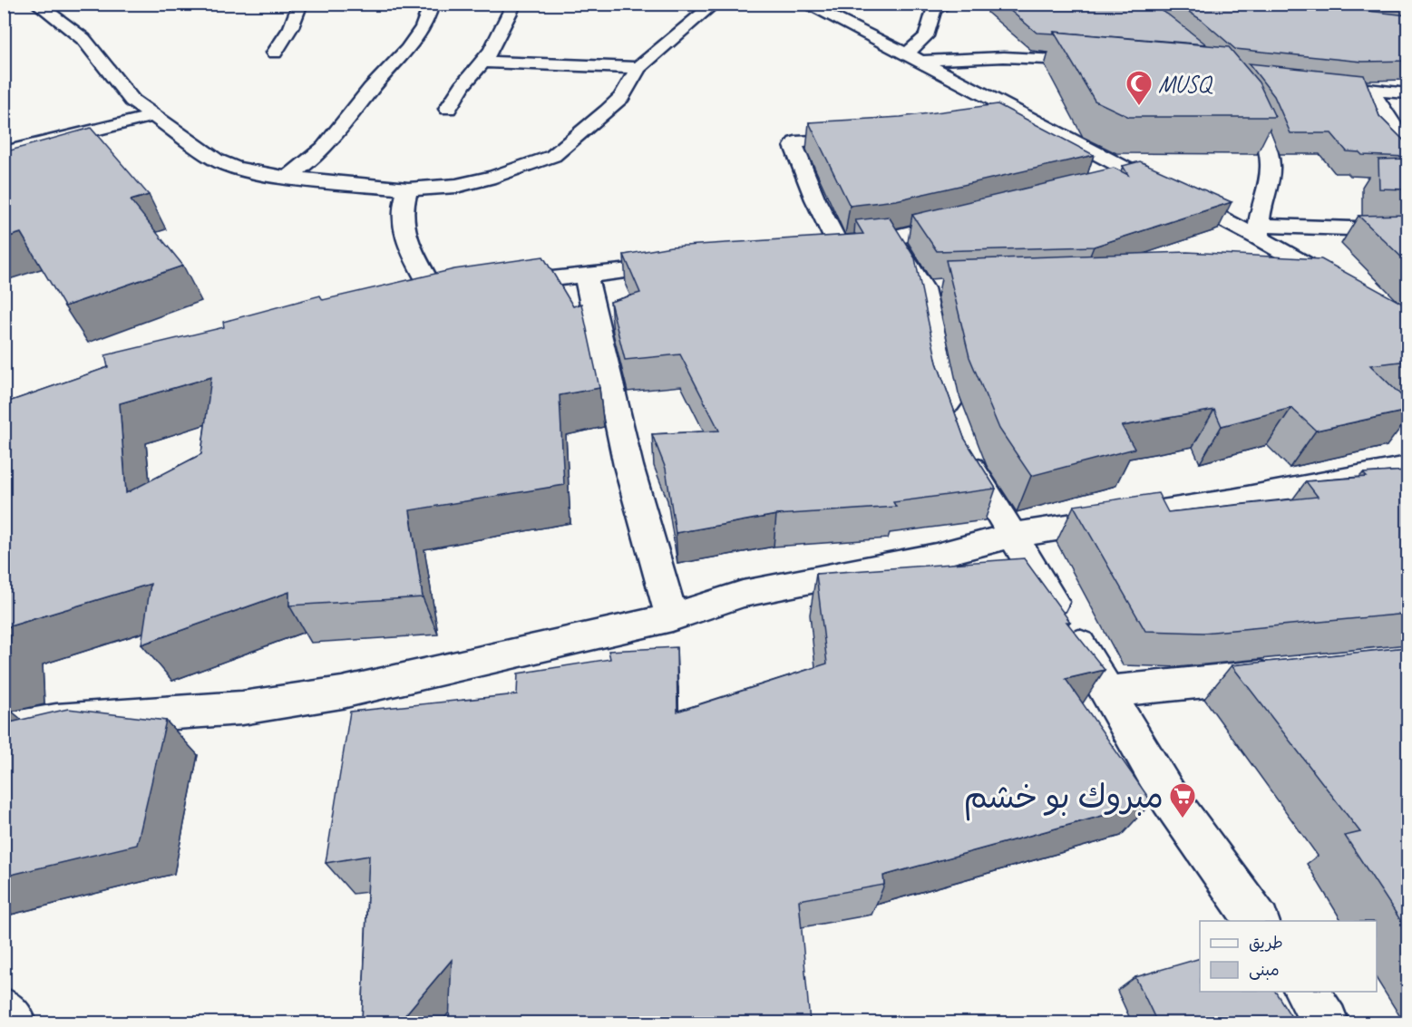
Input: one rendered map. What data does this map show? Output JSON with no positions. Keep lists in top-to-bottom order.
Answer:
{
  "places": {
    "mosque": ["MUSQ"],
    "supermarket": ["مبروك بو خشم"]
  },
  "legend": ["طريق", "مبنى"]
}
